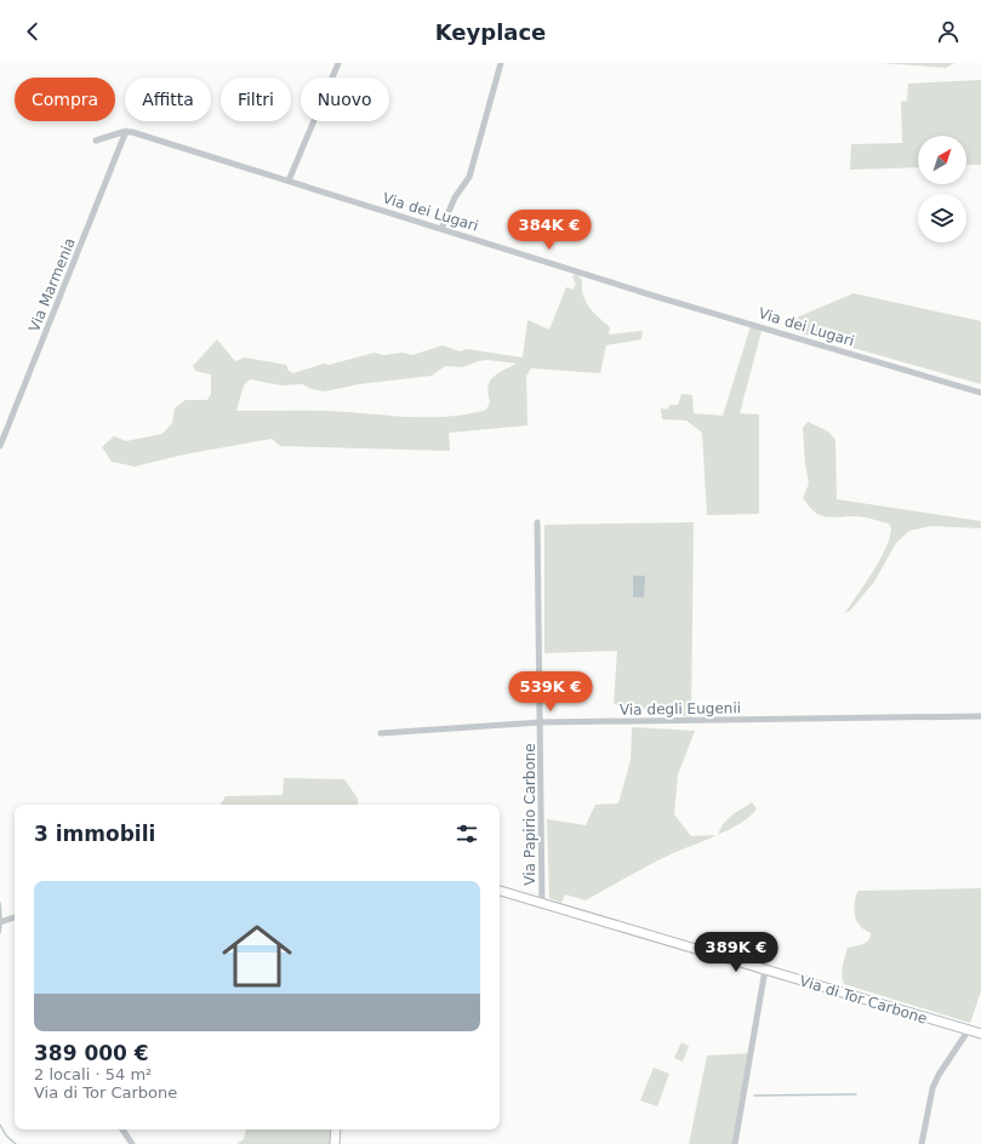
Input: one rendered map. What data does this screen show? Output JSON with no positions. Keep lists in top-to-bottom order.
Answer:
{
  "streets": {
    "main road": ["Via di Tor Carbone"],
    "street": [
      "Via dei Lugari",
      "Via Marmenia",
      "Via degli Eugenii",
      "Via Papirio Carbone"
    ]
  },
  "crossings": [
    ["Via dei Lugari", "Via Marmenia"],
    ["Via degli Eugenii", "Via Papirio Carbone"],
    ["Via Papirio Carbone", "Via di Tor Carbone"]
  ],
  "north": "top right",
  "page": {
    "header": "Keyplace",
    "chip": [
      "Compra",
      "Affitta",
      "Filtri",
      "Nuovo"
    ],
    "price": ["384K €", "539K €", "389K €"],
    "heading": "3 immobili",
    "list": [
      {
        "name": "389 000 €",
        "note": "2 locali · 54 m² · Via di Tor Carbone"
      }
    ]
  }
}
